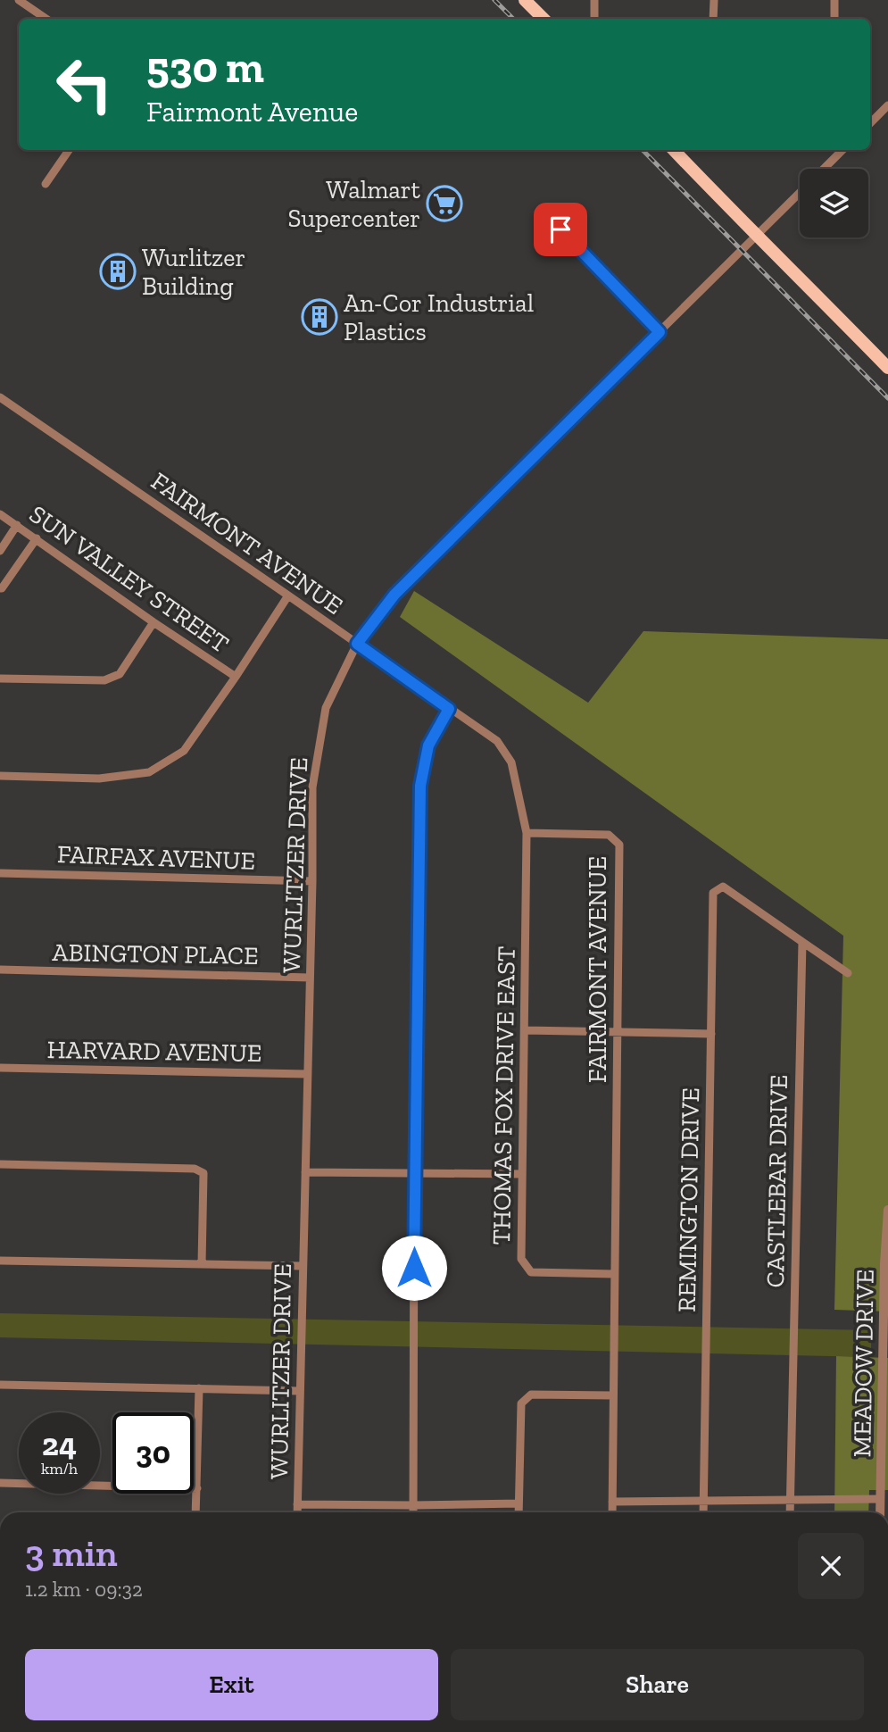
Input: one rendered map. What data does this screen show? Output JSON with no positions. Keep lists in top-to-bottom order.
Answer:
{
  "streets": {
    "street": [
      "FAIRMONT AVENUE",
      "SUN VALLEY STREET",
      "FAIRFAX AVENUE",
      "WURLITZER DRIVE",
      "ABINGTON PLACE",
      "HARVARD AVENUE",
      "THOMAS FOX DRIVE EAST",
      "CASTLEBAR DRIVE",
      "REMINGTON DRIVE",
      "MEADOW DRIVE"
    ]
  },
  "crossings": [
    ["FAIRMONT AVENUE", "WURLITZER DRIVE"],
    ["FAIRMONT AVENUE", "THOMAS FOX DRIVE EAST"],
    ["FAIRFAX AVENUE", "WURLITZER DRIVE"],
    ["WURLITZER DRIVE", "ABINGTON PLACE"],
    ["WURLITZER DRIVE", "HARVARD AVENUE"],
    ["CASTLEBAR DRIVE", "REMINGTON DRIVE"]
  ],
  "places": {
    "supermarket": ["Walmart Supercenter"],
    "building": ["Wurlitzer Building", "An-Cor Industrial Plastics"]
  },
  "page": {
    "turn": ["530 m", "Fairmont Avenue"],
    "speed": "24 km/h",
    "limit": "30",
    "heading": ["3 min", "1.2 km · 09:32"],
    "buttons": ["Exit", "Share"]
  }
}
